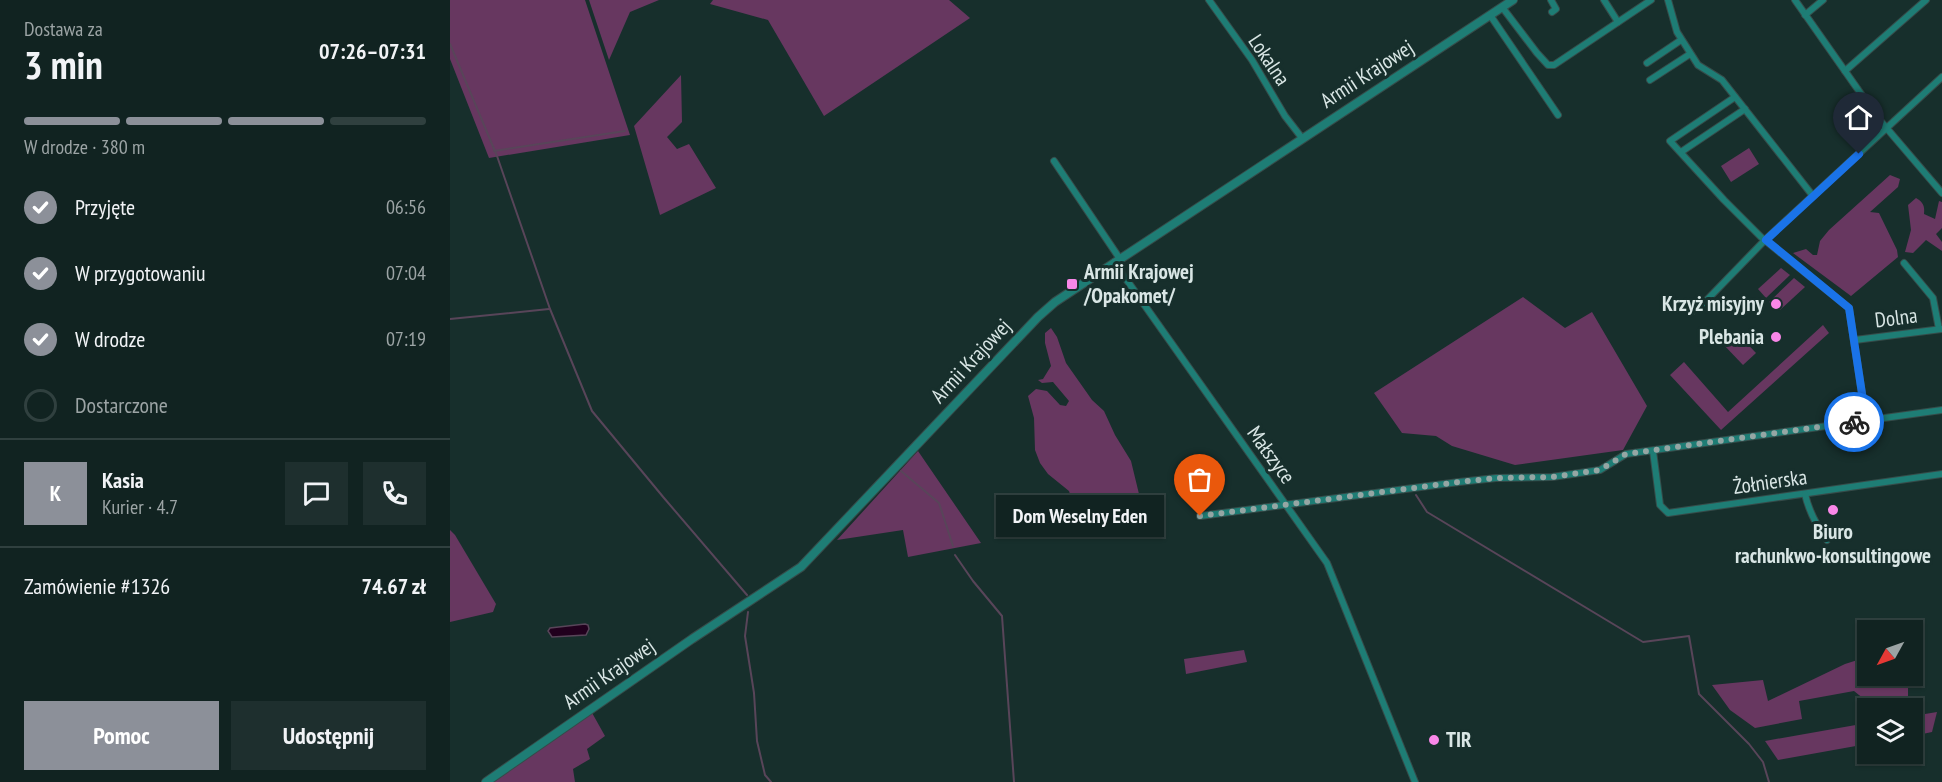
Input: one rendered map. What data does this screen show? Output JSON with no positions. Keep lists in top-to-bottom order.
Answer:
{
  "streets": {
    "street": [
      "Lokalna",
      "Armii Krajowej",
      "Dolna",
      "Małszyce",
      "Żołnierska"
    ]
  },
  "crossings": [
    ["Lokalna", "Armii Krajowej"],
    ["Armii Krajowej", "Małszyce"]
  ],
  "places": {
    "transit": ["Armii Krajowej /Opakomet/"],
    "other": [
      "Krzyż misyjny",
      "Plebania",
      "Biuro rachunkwo-konsultingowe",
      "Dom Weselny Eden",
      "TIR"
    ]
  },
  "north": "bottom left",
  "page": {
    "heading": ["3 min", "Dostawa za", "07:26–07:31"],
    "panel": [
      "Kasia",
      "Kurier · 4.7",
      "Zamówienie #1326",
      "74.67 zł"
    ],
    "bar": "W drodze · 380 m",
    "list": [
      ["Przyjęte", "06:56"],
      ["W przygotowaniu", "07:04"],
      ["W drodze", "07:19"],
      "Dostarczone"
    ],
    "round": "K",
    "bubble": "Dom Weselny Eden",
    "buttons": ["Pomoc", "Udostępnij"]
  }
}
